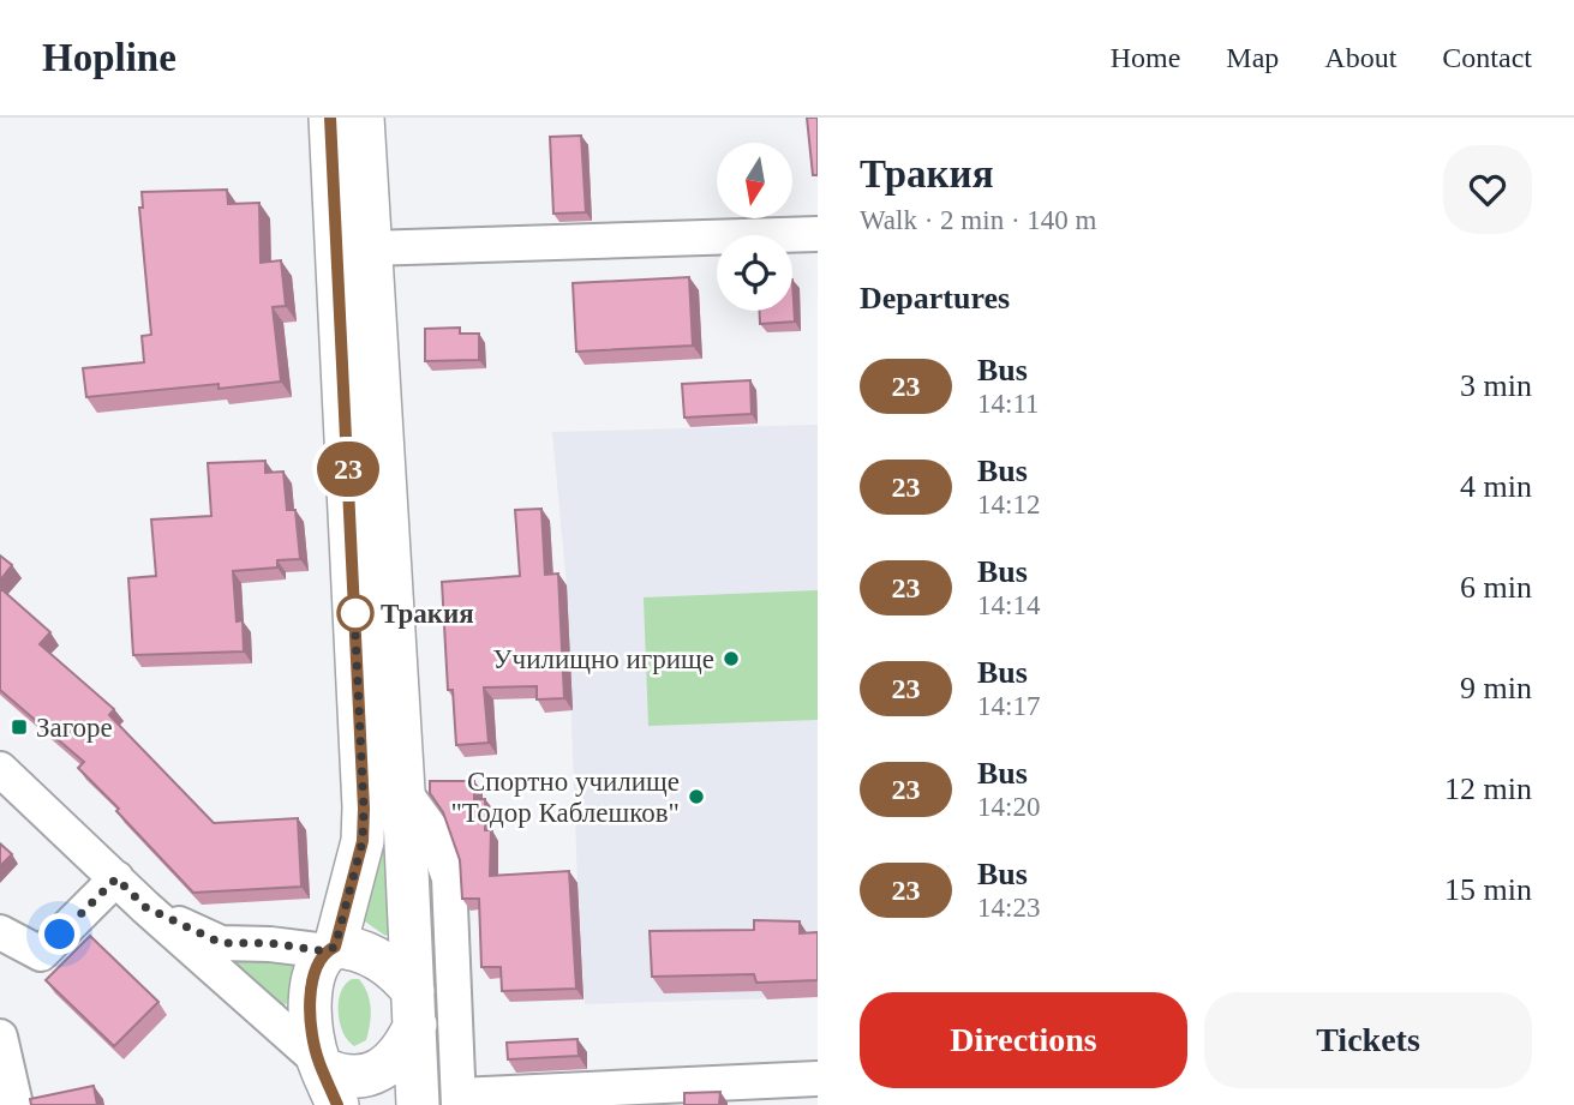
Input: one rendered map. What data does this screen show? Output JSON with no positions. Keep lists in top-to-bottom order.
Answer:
{
  "places": {
    "other": ["Тракия", "Училищно игрище", "Спортно училище \"Тодор Каблешков\""],
    "transit": ["Загоре"]
  },
  "lines": ["bus line 23"],
  "north": "bottom",
  "page": {
    "header": "Hopline",
    "nav": [
      "Home",
      "Map",
      "About",
      "Contact"
    ],
    "on_map": "23",
    "heading": [
      ["Тракия", "Walk · 2 min · 140 m"],
      "Departures"
    ],
    "list": [
      {
        "mark": "23",
        "name": "Bus",
        "note": "14:11",
        "value": "3 min"
      },
      {
        "mark": "23",
        "name": "Bus",
        "note": "14:12",
        "value": "4 min"
      },
      {
        "mark": "23",
        "name": "Bus",
        "note": "14:14",
        "value": "6 min"
      },
      {
        "mark": "23",
        "name": "Bus",
        "note": "14:17",
        "value": "9 min"
      },
      {
        "mark": "23",
        "name": "Bus",
        "note": "14:20",
        "value": "12 min"
      },
      {
        "mark": "23",
        "name": "Bus",
        "note": "14:23",
        "value": "15 min"
      }
    ],
    "buttons": ["Directions", "Tickets"]
  }
}
